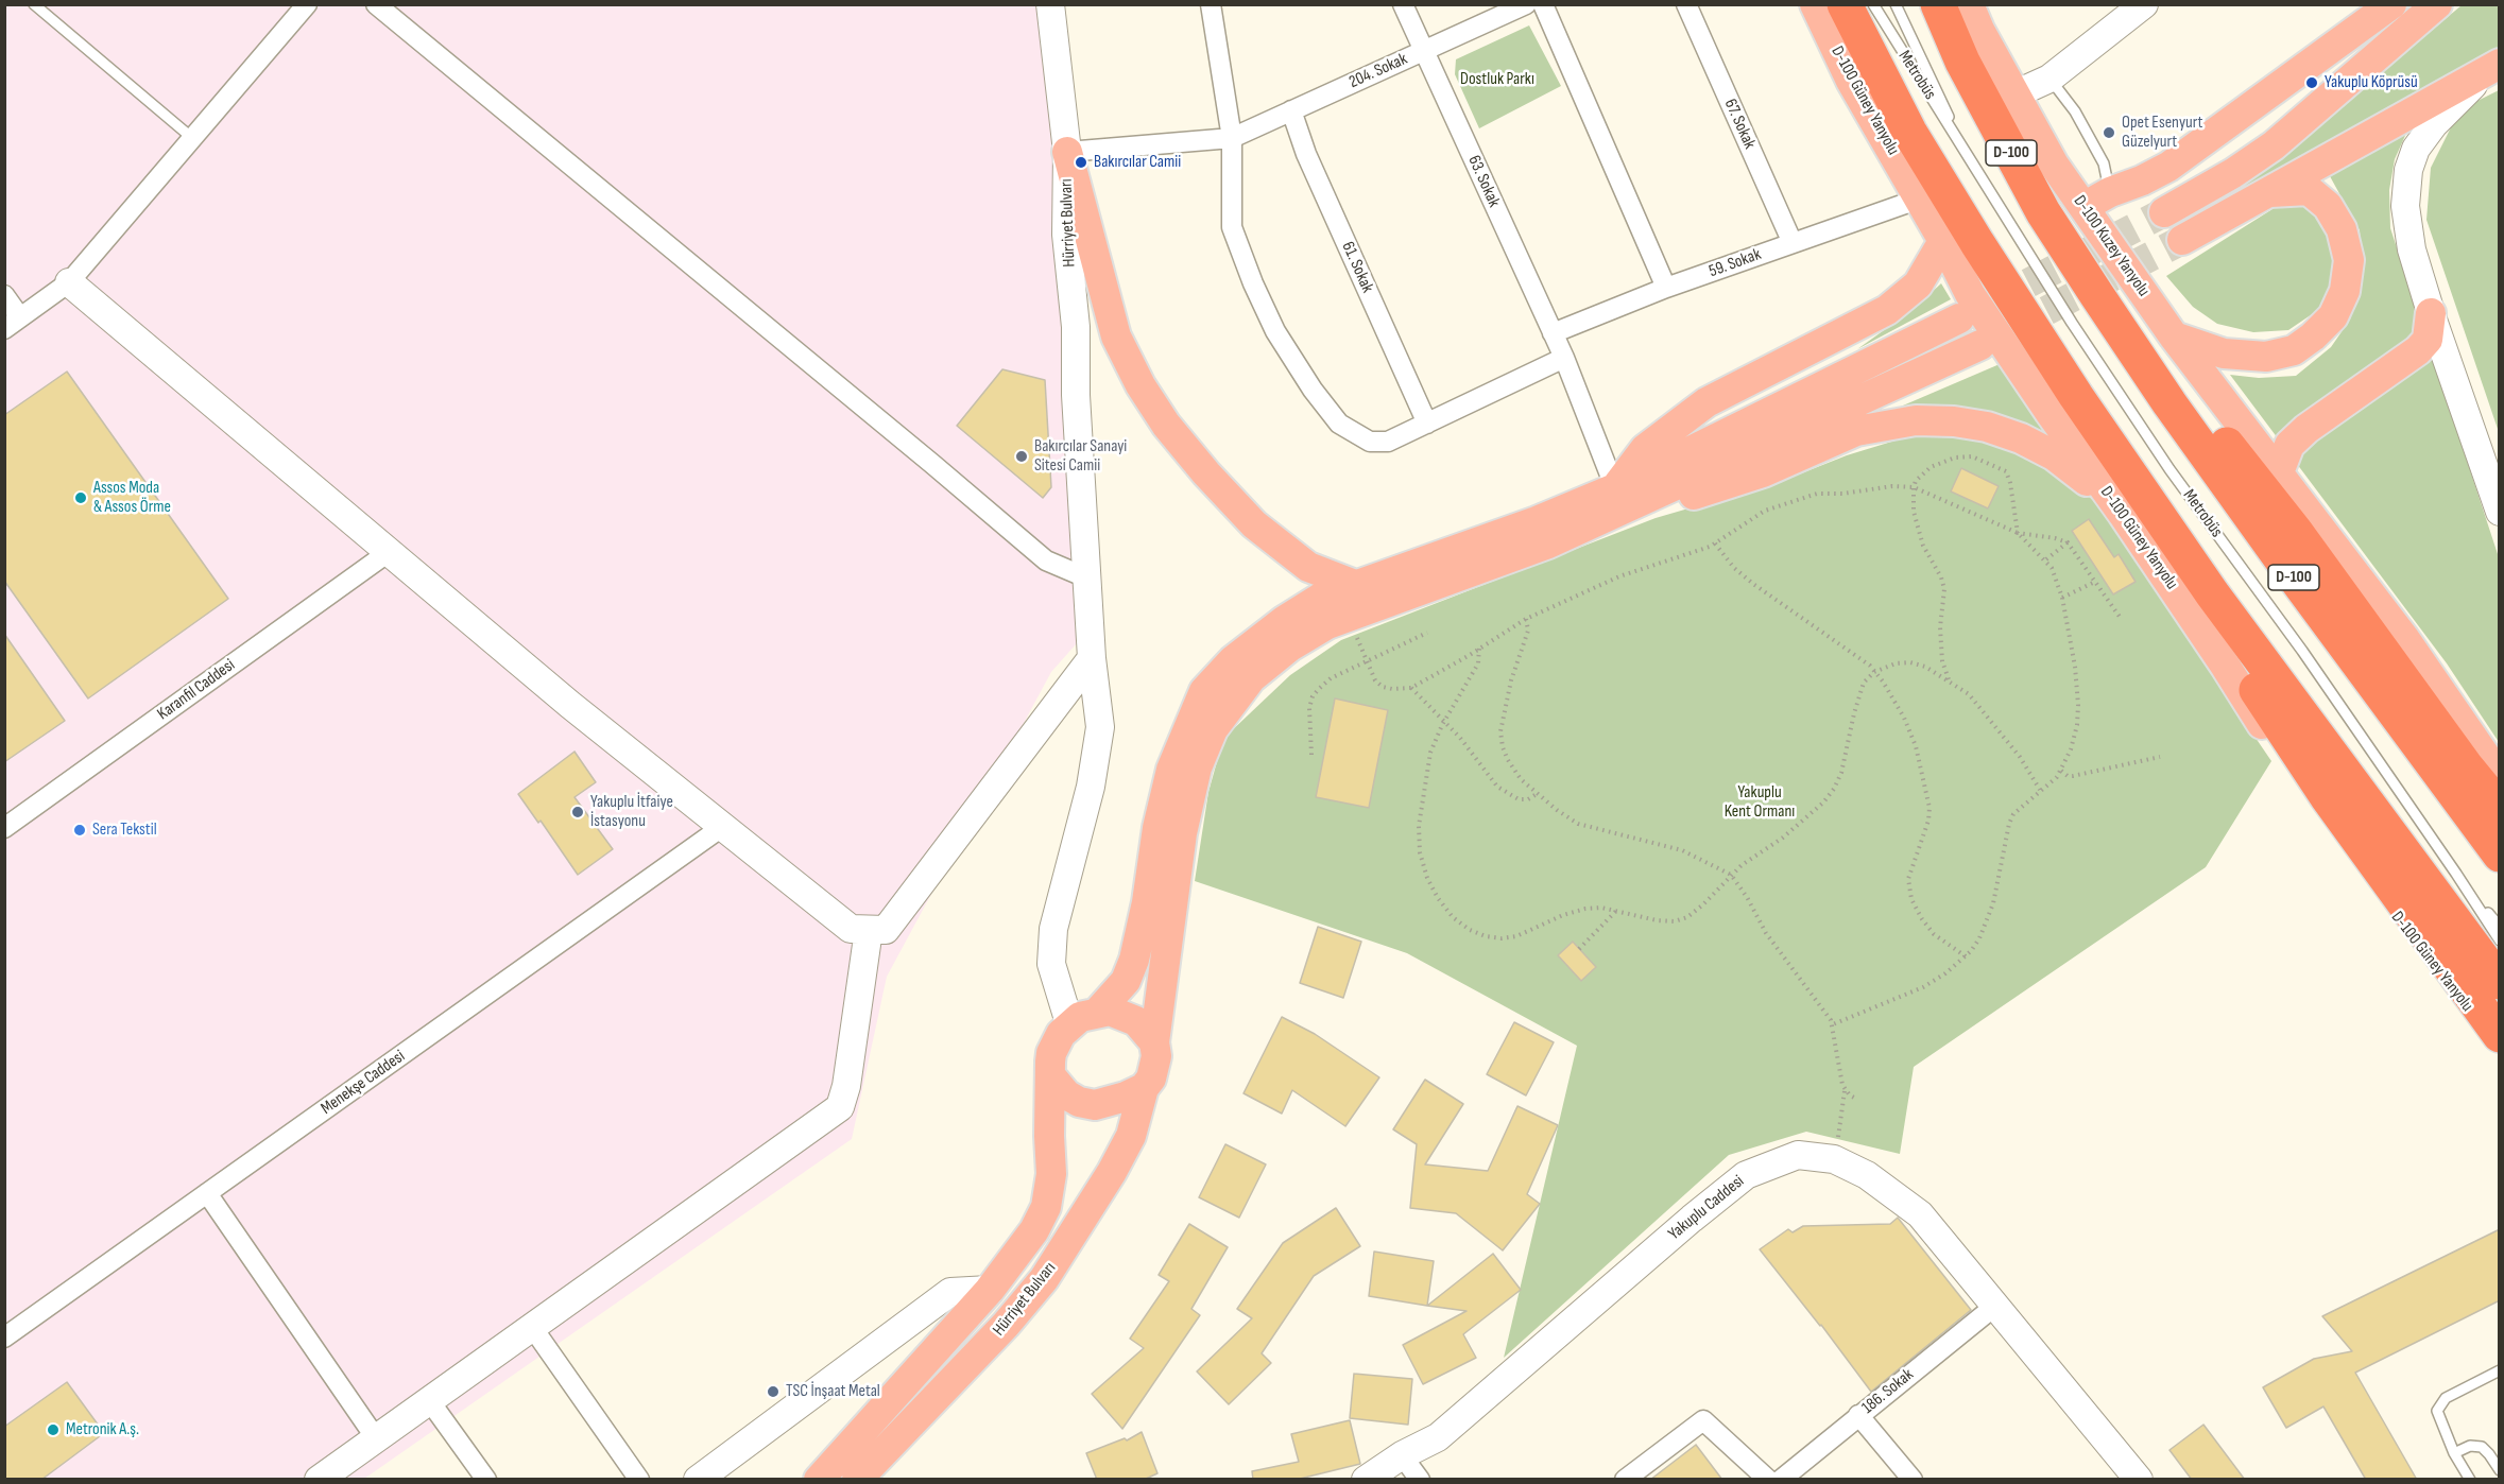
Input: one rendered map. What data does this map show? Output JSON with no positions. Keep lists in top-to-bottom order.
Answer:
{
  "streets": {
    "highway": ["D-100"],
    "main road": ["D-100 Güney Yanyolu", "Hürriyet Bulvarı", "D-100 Kuzey Yanyolu"],
    "street": [
      "204. Sokak",
      "67. Sokak",
      "63. Sokak",
      "59. Sokak",
      "61. Sokak",
      "Karanfil Caddesi",
      "Menekşe Caddesi",
      "Yakuplu Caddesi",
      "186. Sokak"
    ],
    "lane": ["Metrobüs"]
  },
  "crossings": [
    ["204. Sokak", "63. Sokak"],
    ["204. Sokak", "61. Sokak"],
    ["D-100 Güney Yanyolu", "59. Sokak"],
    ["67. Sokak", "59. Sokak"],
    ["63. Sokak", "59. Sokak"],
    ["Yakuplu Caddesi", "186. Sokak"]
  ],
  "parks": ["Dostluk Parkı", "Yakuplu Kent Ormanı"],
  "places": [
    "Yakuplu Köprüsü",
    "Opet Esenyurt Güzelyurt",
    "Bakırcılar Camii",
    "Bakırcılar Sanayi Sitesi Camii",
    "Assos Moda & Assos Örme",
    "Yakuplu İtfaiye İstasyonu",
    "Sera Tekstil",
    "TSC İnşaat Metal",
    "Metronik A.ş."
  ]
}
